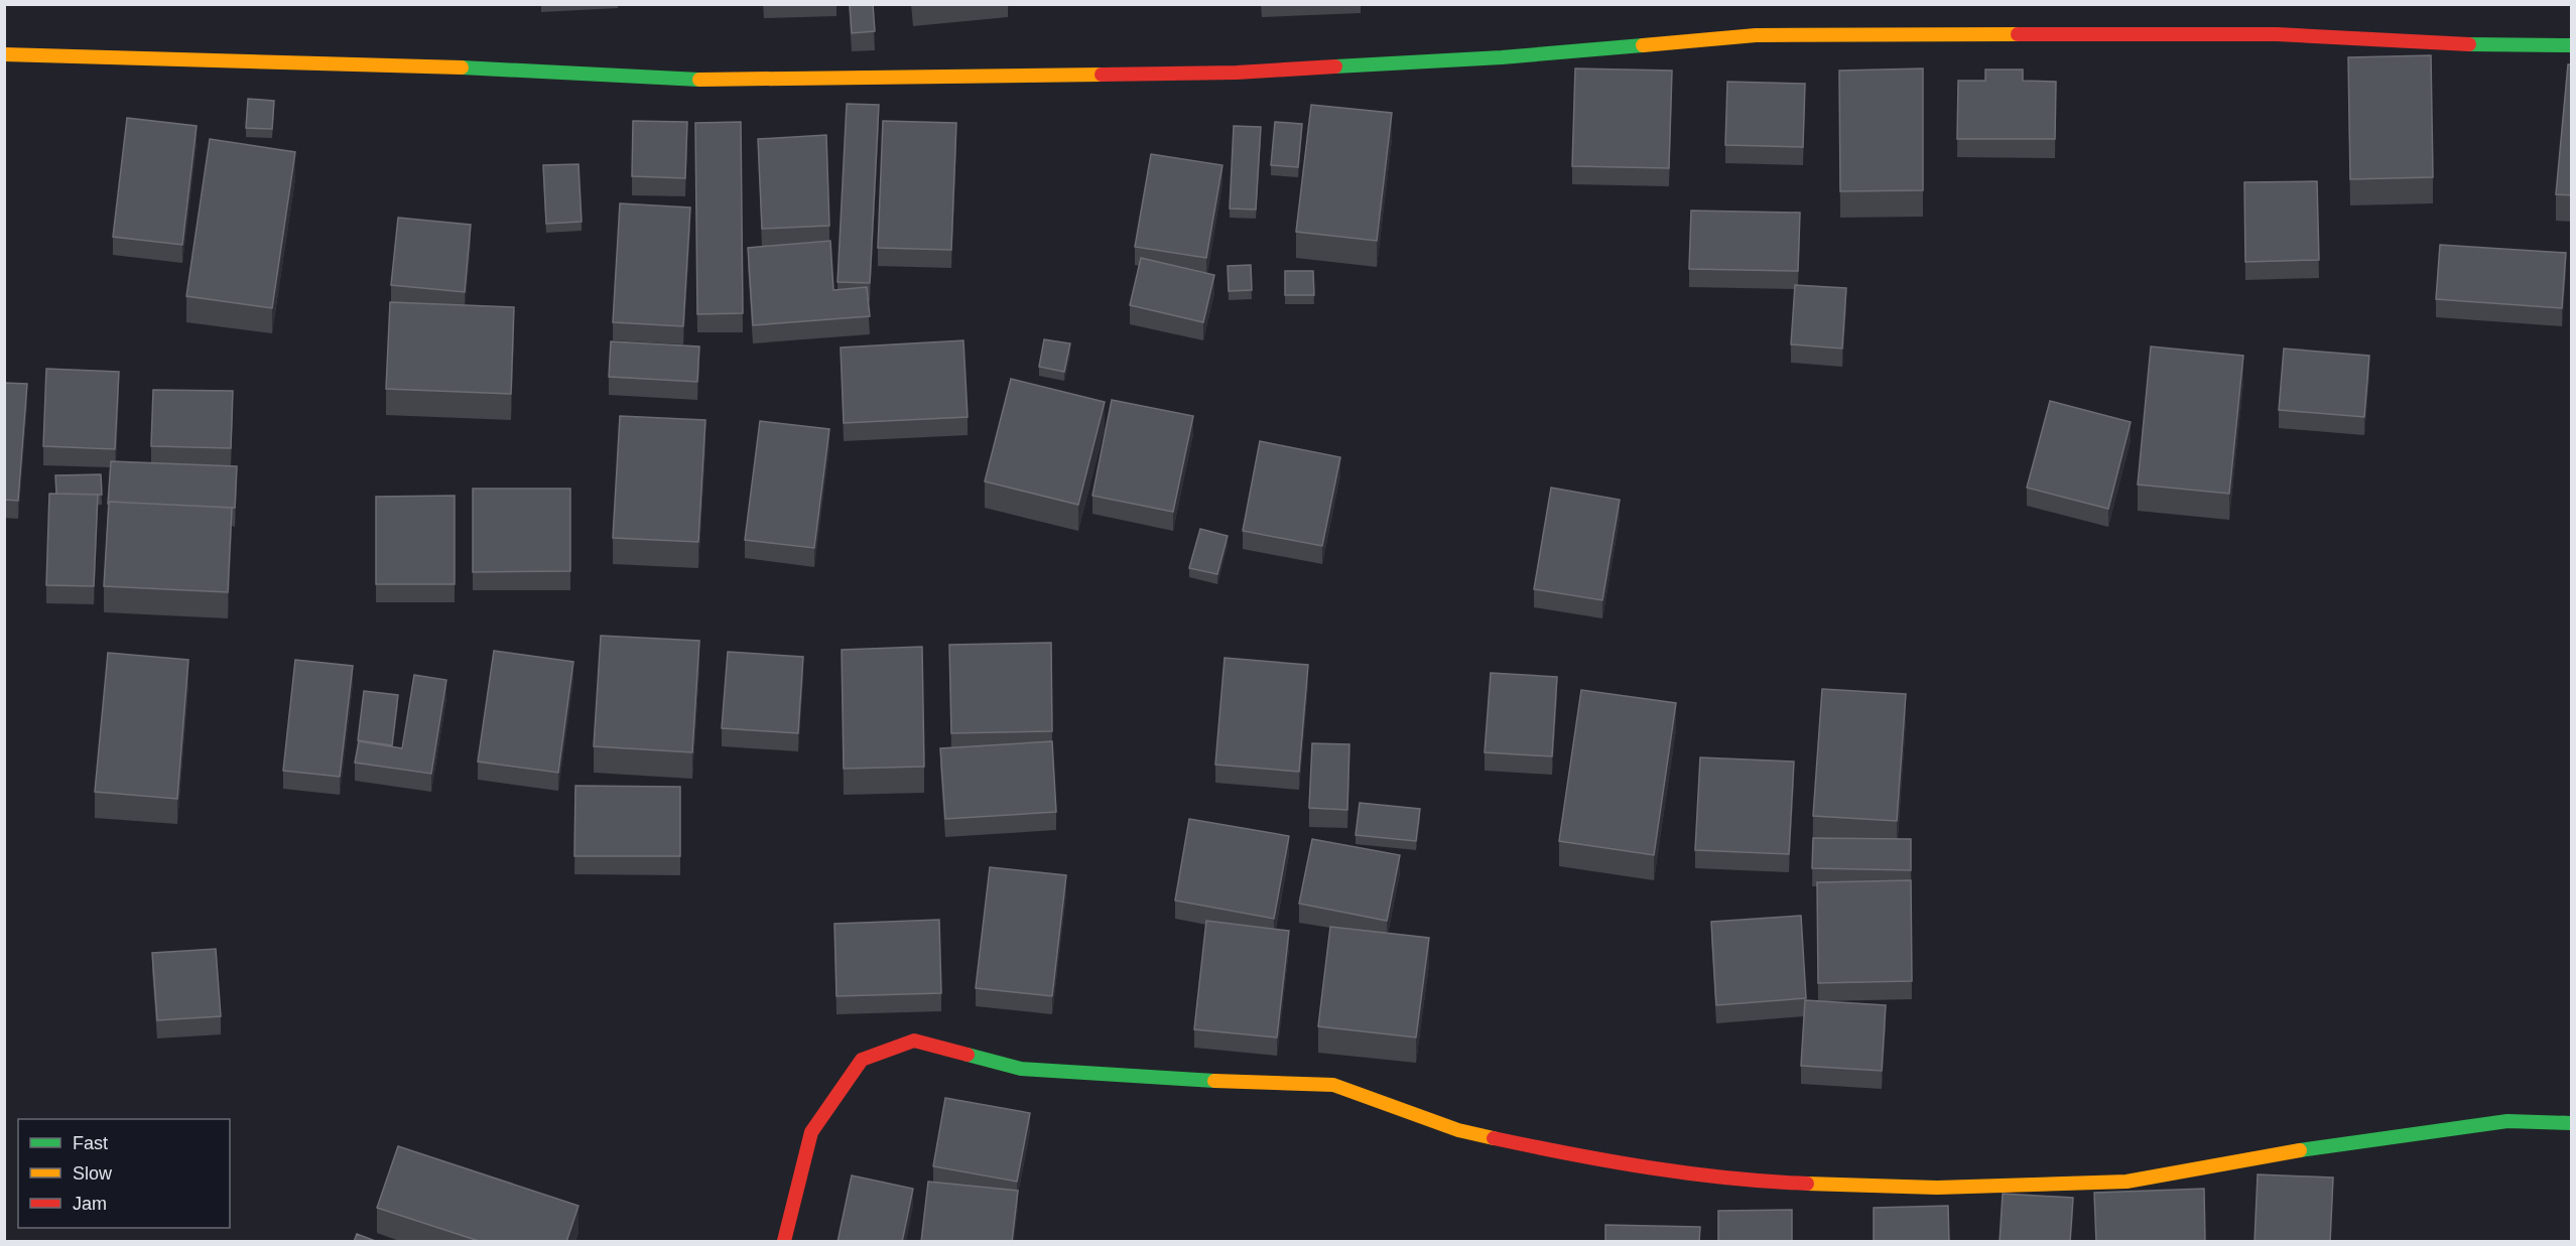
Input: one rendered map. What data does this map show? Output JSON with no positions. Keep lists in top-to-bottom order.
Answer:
{
  "legend": ["Fast", "Slow", "Jam"]
}
